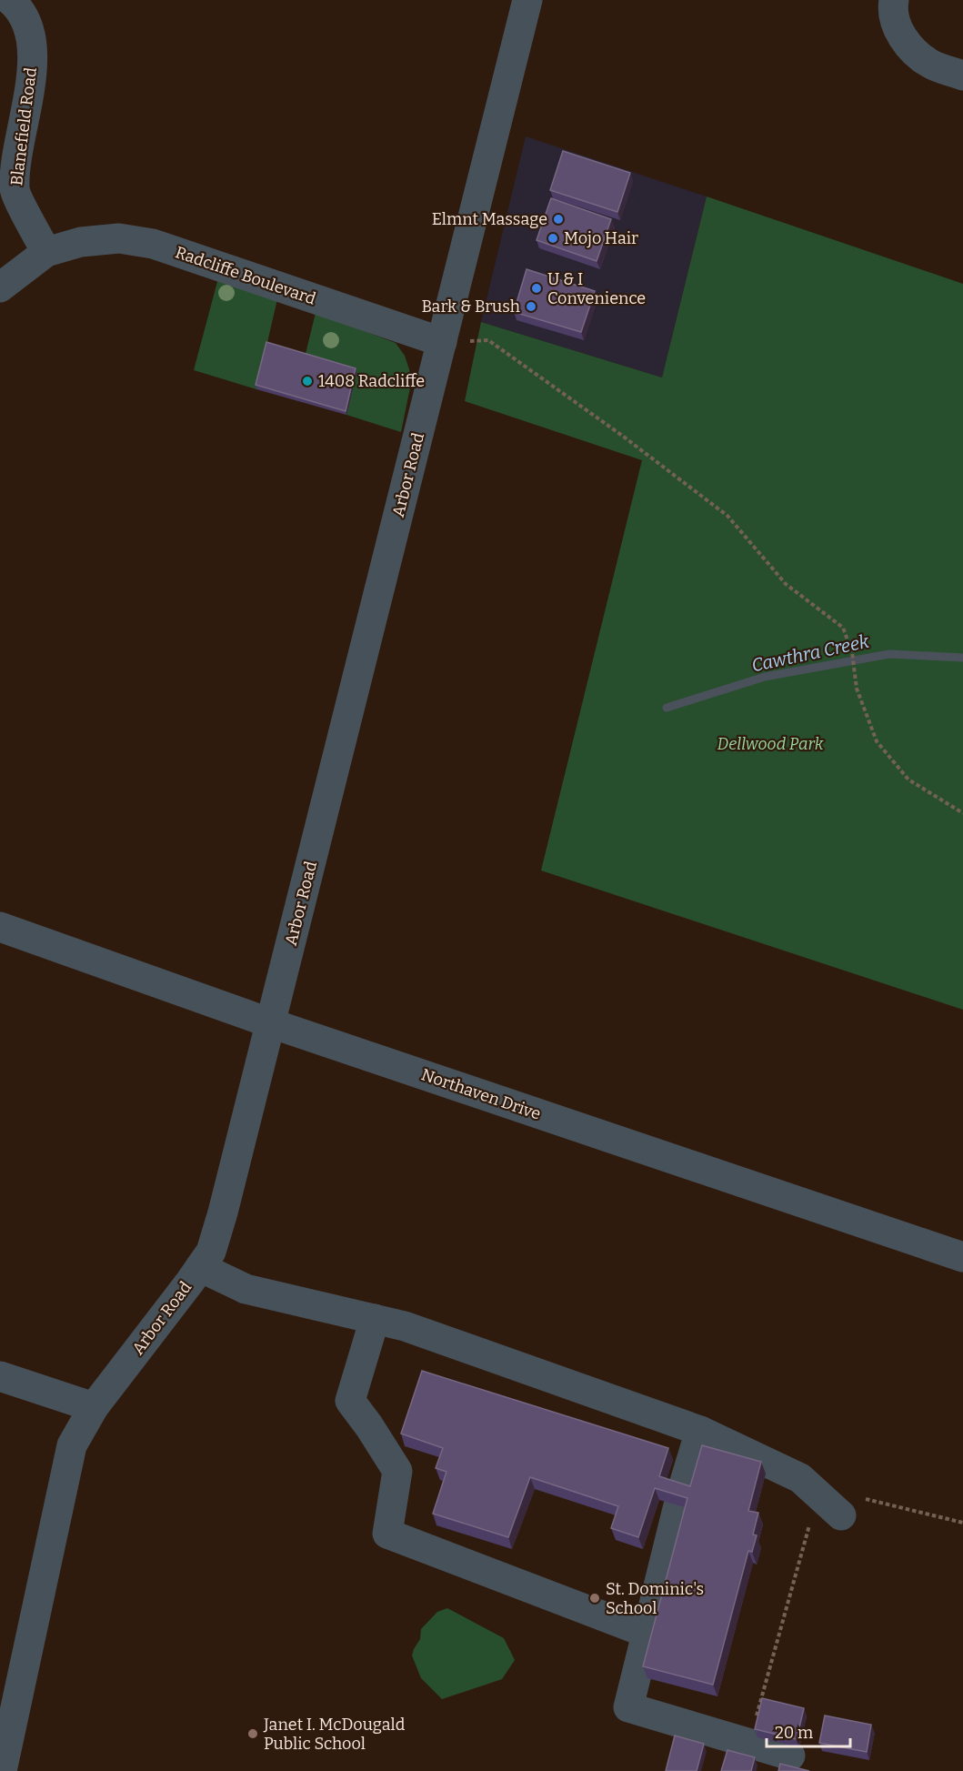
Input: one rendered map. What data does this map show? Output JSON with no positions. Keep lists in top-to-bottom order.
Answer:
{
  "streets": {
    "street": [
      "Blanefield Road",
      "Radcliffe Boulevard",
      "Arbor Road",
      "Northaven Drive"
    ]
  },
  "crossings": [
    ["Blanefield Road", "Radcliffe Boulevard"],
    ["Radcliffe Boulevard", "Arbor Road"],
    ["Arbor Road", "Northaven Drive"]
  ],
  "water": ["Cawthra Creek"],
  "parks": ["Dellwood Park"],
  "places": [
    "Elmnt Massage",
    "Mojo Hair",
    "U & I Convenience",
    "Bark & Brush",
    "1408 Radcliffe",
    "St. Dominic's School",
    "Janet I. McDougald Public School"
  ],
  "scale_bar": "20 m"
}
